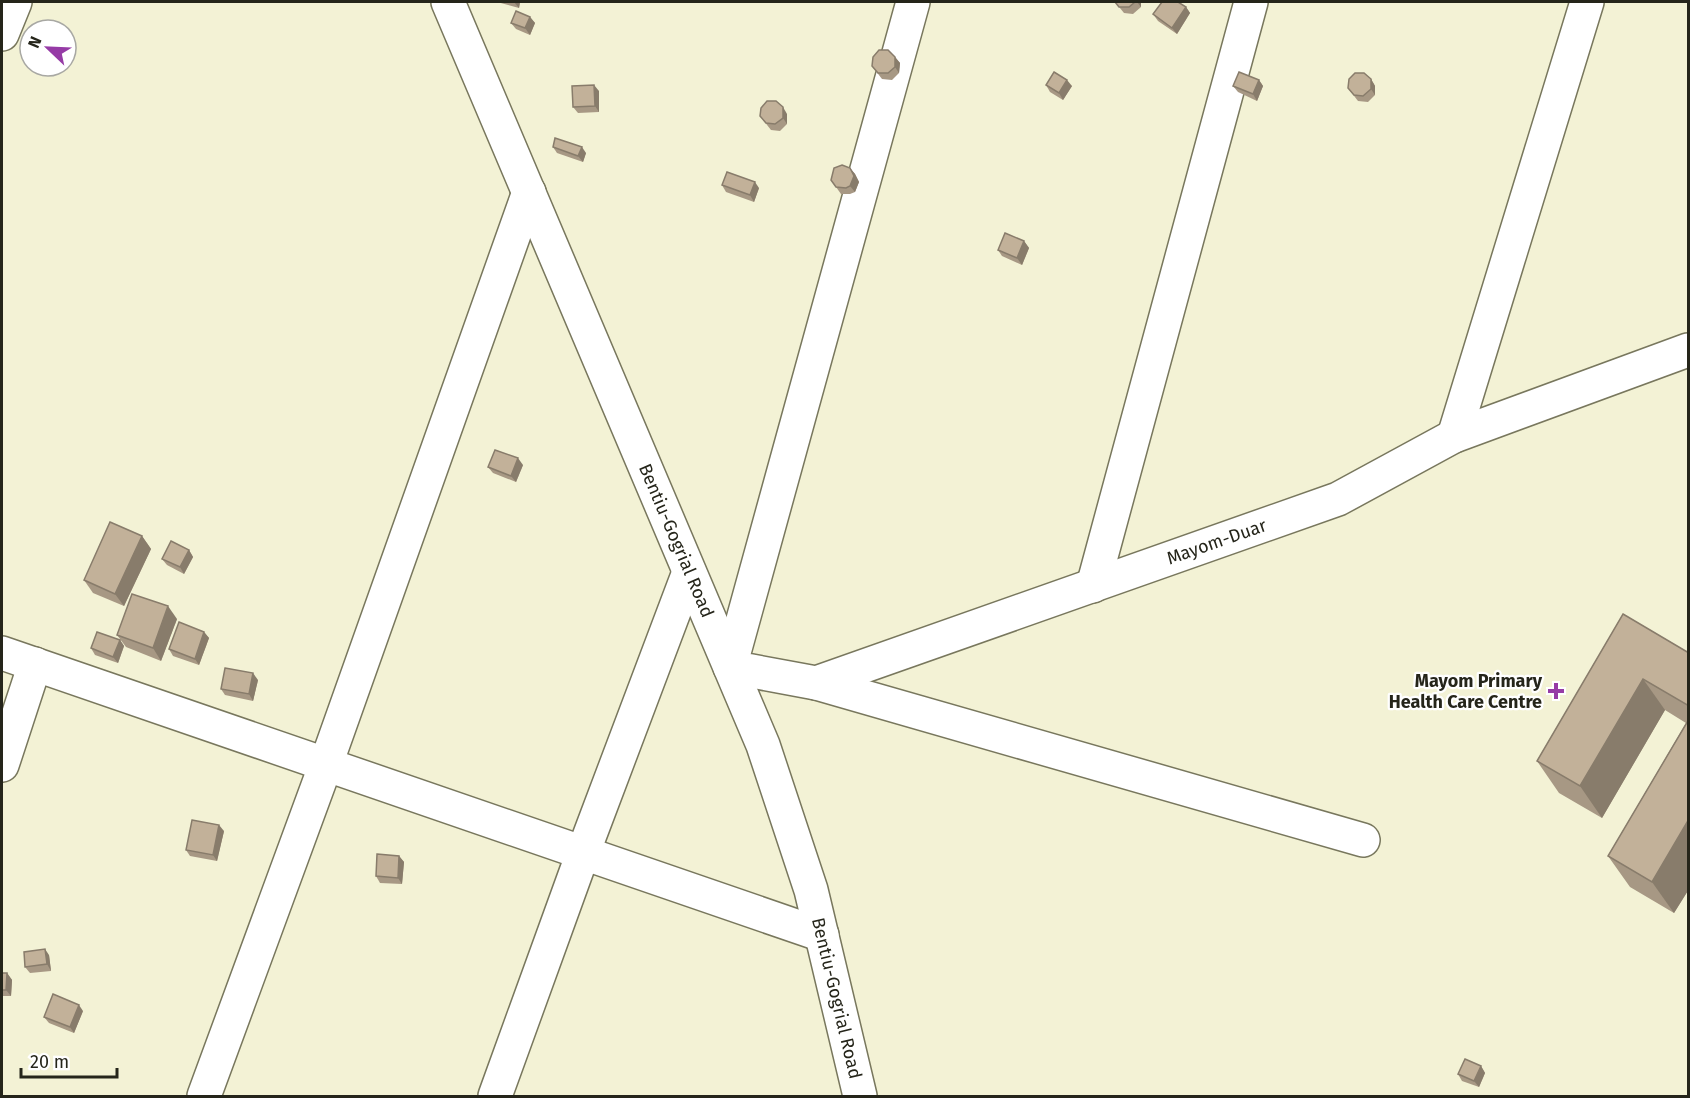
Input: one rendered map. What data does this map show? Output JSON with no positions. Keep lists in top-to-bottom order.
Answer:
{
  "streets": {
    "street": ["Bentiu-Gogrial Road", "Mayom-Duar"]
  },
  "crossings": [
    ["Bentiu-Gogrial Road", "Mayom-Duar"]
  ],
  "places": {
    "health": ["Mayom Primary Health Care Centre"]
  },
  "scale_bar": "20 m",
  "north": "top left"
}
